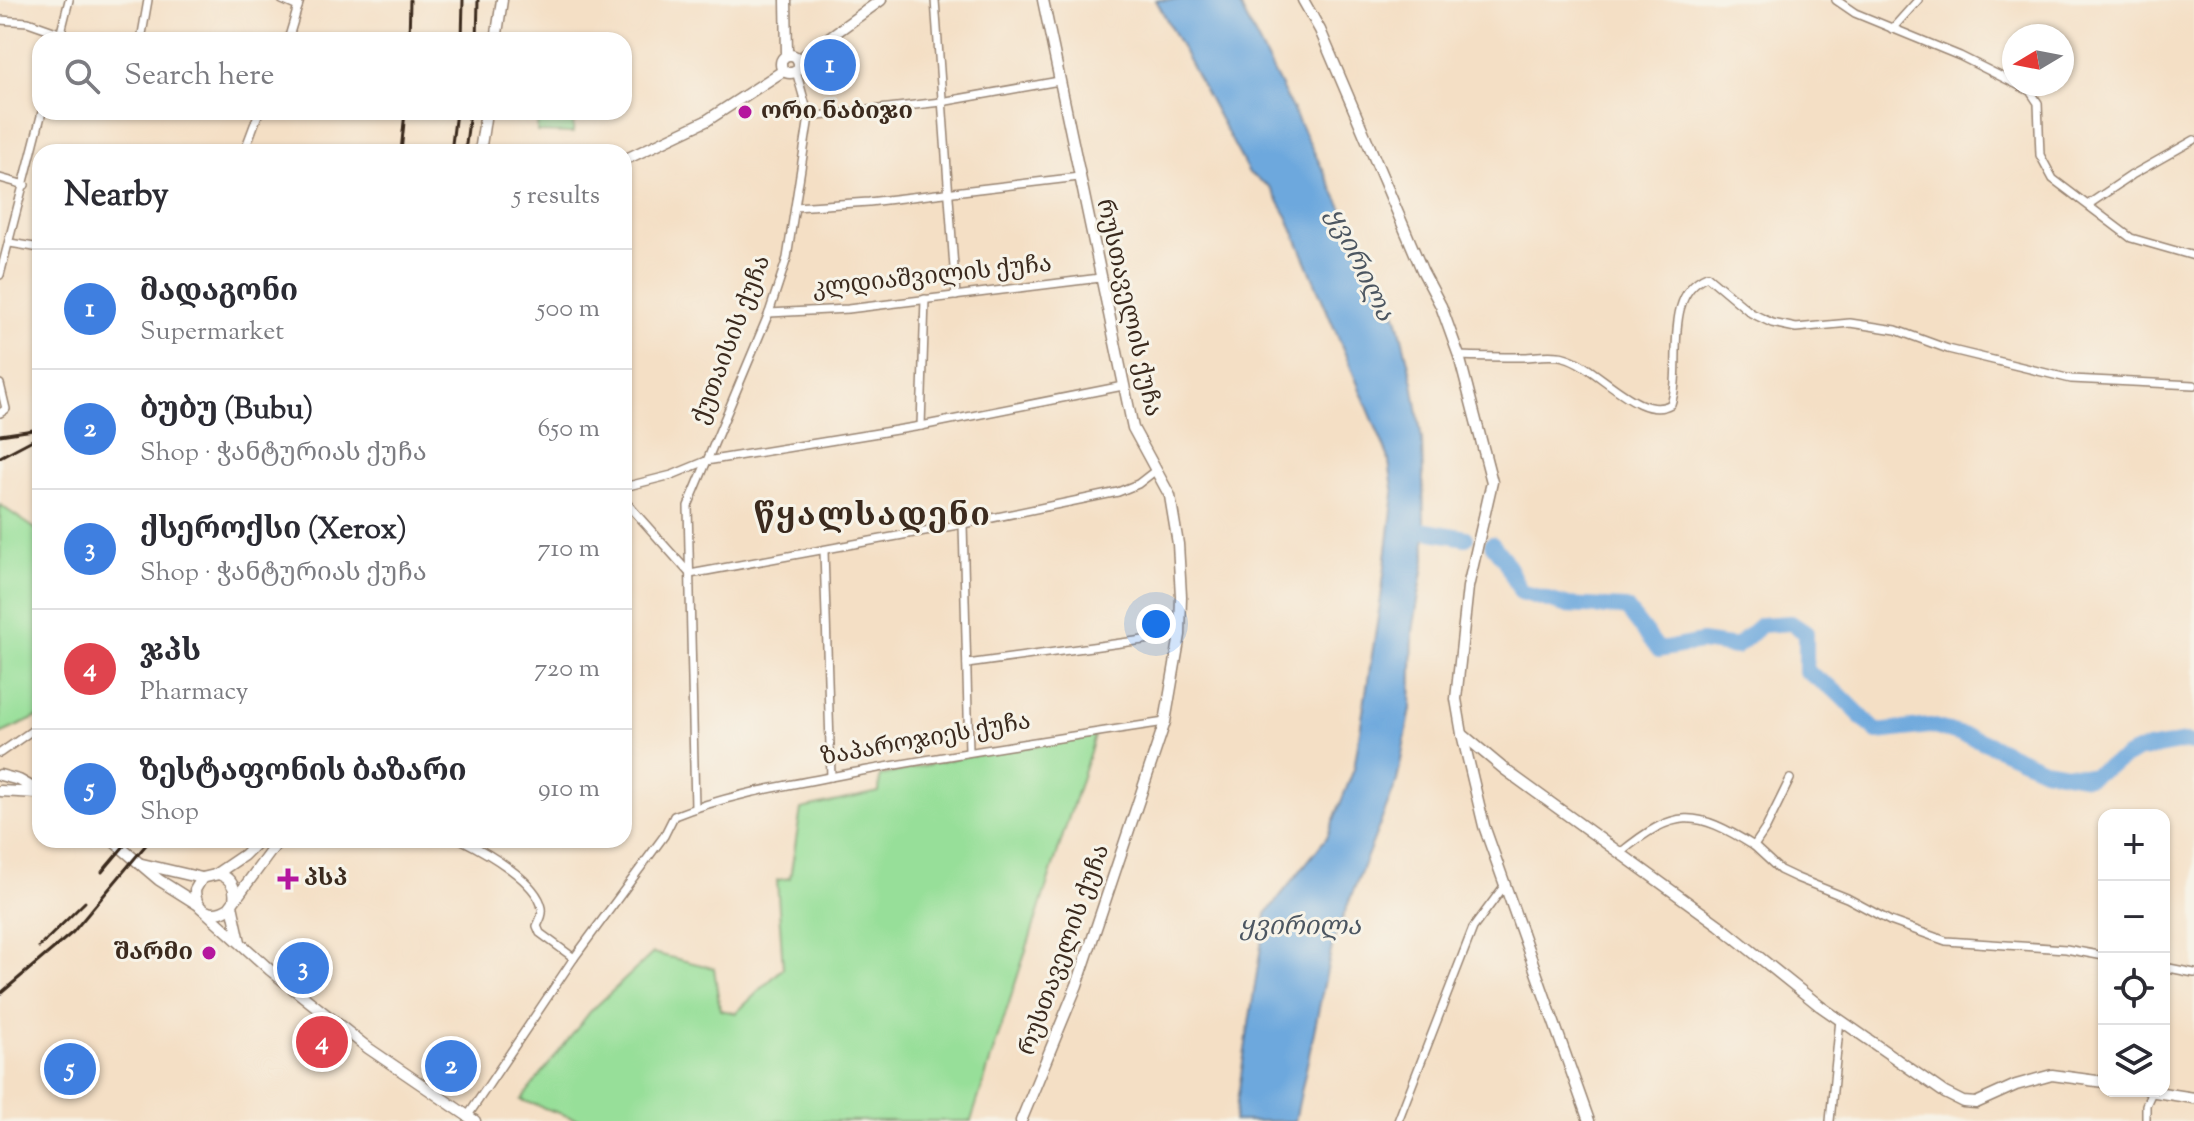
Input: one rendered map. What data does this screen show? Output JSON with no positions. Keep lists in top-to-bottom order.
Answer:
{
  "streets": {
    "street": [
      "კლდიაშვილის ქუჩა",
      "რუსთაველის ქუჩა",
      "ქუთაისის ქუჩა",
      "ზაპაროჯიეს ქუჩა"
    ]
  },
  "crossings": [
    ["კლდიაშვილის ქუჩა", "რუსთაველის ქუჩა"],
    ["კლდიაშვილის ქუჩა", "ქუთაისის ქუჩა"],
    ["რუსთაველის ქუჩა", "ზაპაროჯიეს ქუჩა"],
    ["ქუთაისის ქუჩა", "ზაპაროჯიეს ქუჩა"]
  ],
  "districts": ["წყალსადენი"],
  "water": ["ყვირილა"],
  "places": {
    "other": ["ორი ნაბიჯი", "შარმი"],
    "health": ["პსპ"]
  },
  "north": "left",
  "page": {
    "search": "Search here",
    "pins": [
      "1",
      "3",
      "4",
      "2",
      "5"
    ],
    "heading": ["Nearby", "5 results"],
    "list": [
      {
        "mark": "1",
        "name": "მადაგონი",
        "note": "Supermarket",
        "value": "500 m"
      },
      {
        "mark": "2",
        "name": "ბუბუ (Bubu)",
        "note": "Shop · ჭანტურიას ქუჩა",
        "value": "650 m"
      },
      {
        "mark": "3",
        "name": "ქსეროქსი (Xerox)",
        "note": "Shop · ჭანტურიას ქუჩა",
        "value": "710 m"
      },
      {
        "mark": "4",
        "name": "ჯპს",
        "note": "Pharmacy",
        "value": "720 m"
      },
      {
        "mark": "5",
        "name": "ზესტაფონის ბაზარი",
        "note": "Shop",
        "value": "910 m"
      }
    ],
    "map_buttons": ["+", "−"]
  }
}
